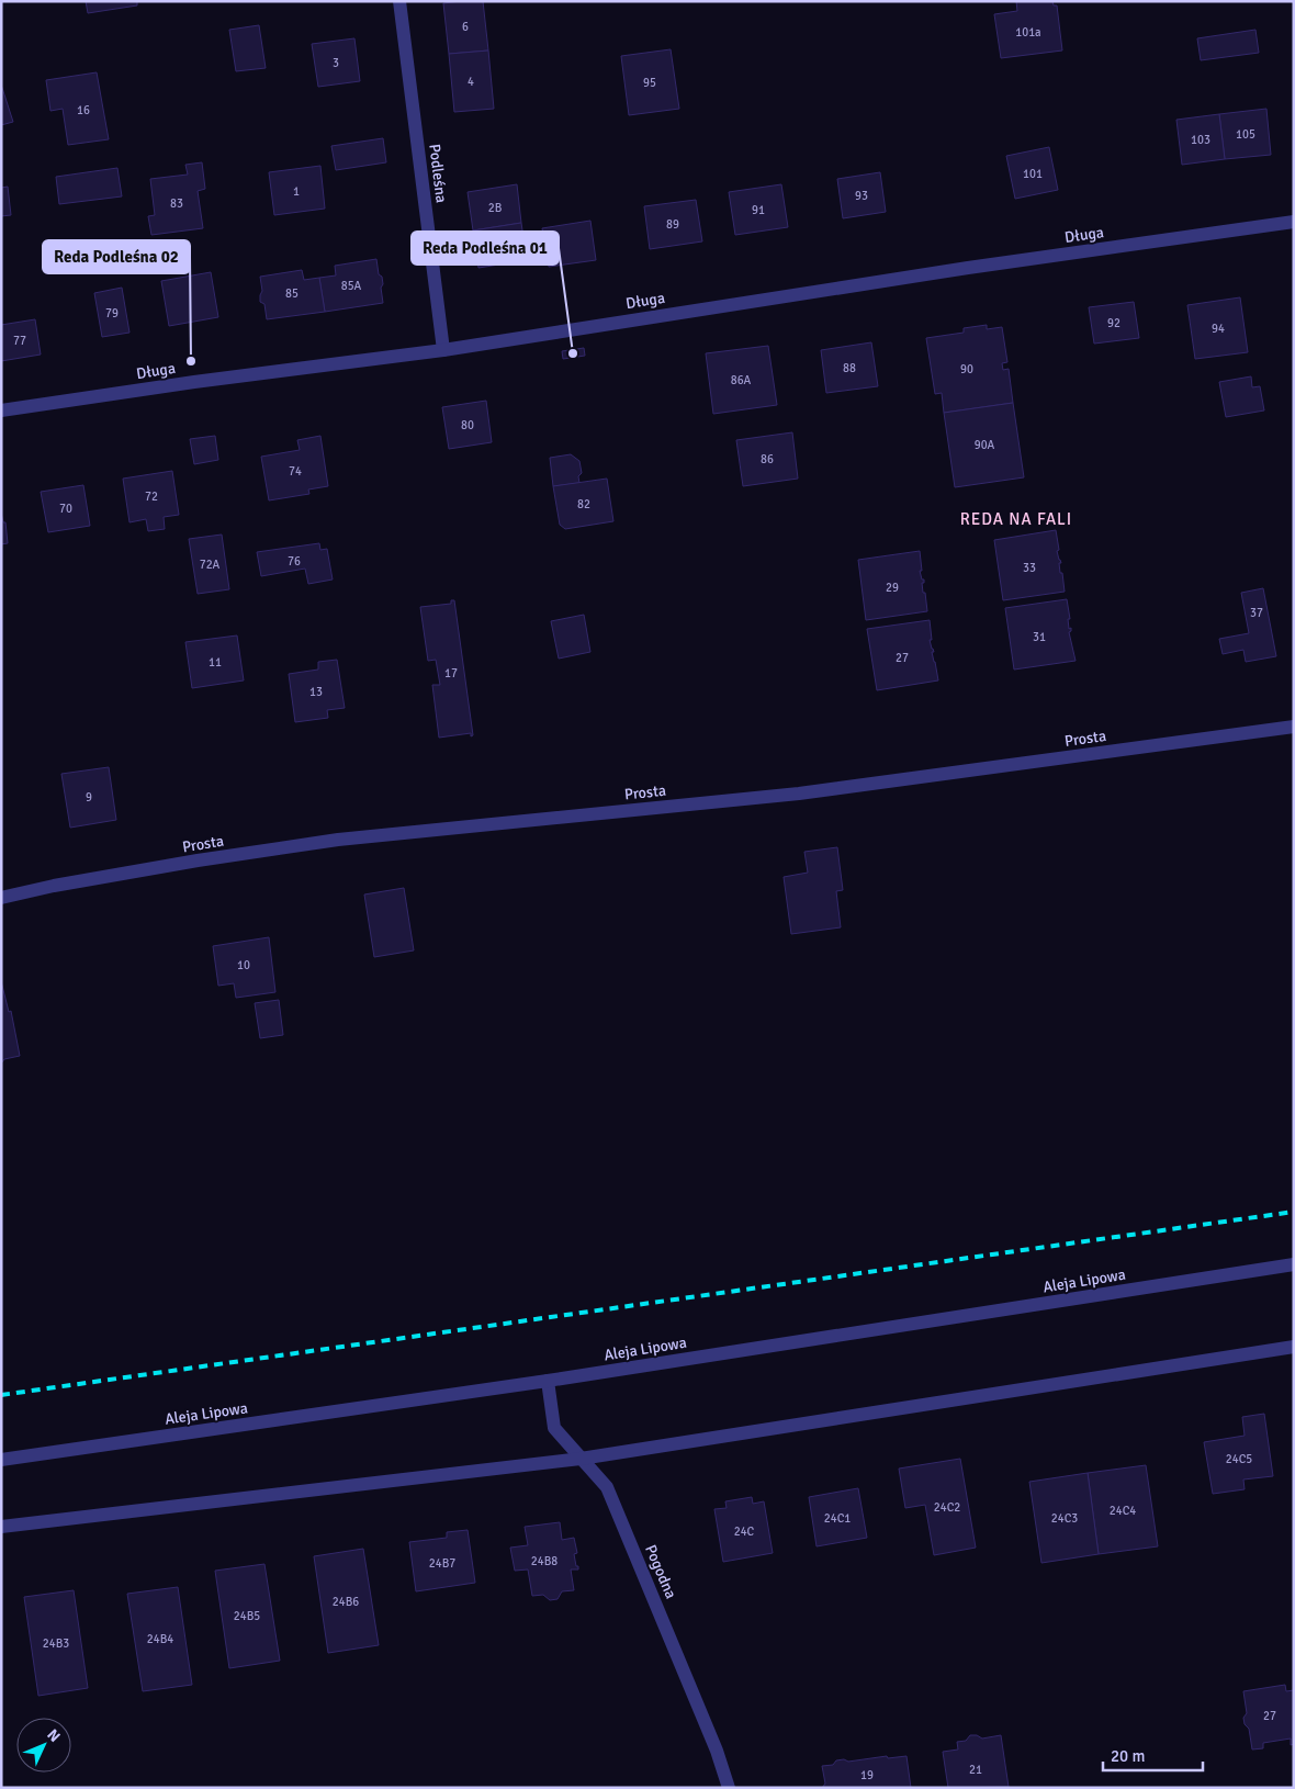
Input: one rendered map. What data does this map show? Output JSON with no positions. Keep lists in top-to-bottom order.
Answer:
{
  "streets": {
    "street": [
      "Podleśna",
      "Długa",
      "Prosta",
      "Aleja Lipowa",
      "Pogodna"
    ]
  },
  "crossings": [
    ["Podleśna", "Długa"],
    ["Aleja Lipowa", "Pogodna"]
  ],
  "districts": ["REDA NA FALI"],
  "places": ["Reda Podleśna 01", "Reda Podleśna 02"],
  "house_numbers": [
    "6",
    "101a",
    "3",
    "4",
    "95",
    "16",
    "105",
    "103",
    "101",
    "1",
    "93",
    "83",
    "2B",
    "91",
    "89",
    "85A",
    "85",
    "79",
    "92",
    "94",
    "77",
    "88",
    "90",
    "86A",
    "80",
    "90A",
    "86",
    "74",
    "72",
    "82",
    "70",
    "76",
    "72A",
    "33",
    "29",
    "37",
    "31",
    "27",
    "11",
    "17",
    "13",
    "9",
    "10",
    "24C5",
    "24C2",
    "24C4",
    "24C1",
    "24C3",
    "24C",
    "24B8",
    "24B7",
    "24B6",
    "24B5",
    "24B4",
    "24B3",
    "27",
    "21",
    "19"
  ],
  "scale_bar": "20 m",
  "north": "top right"
}
